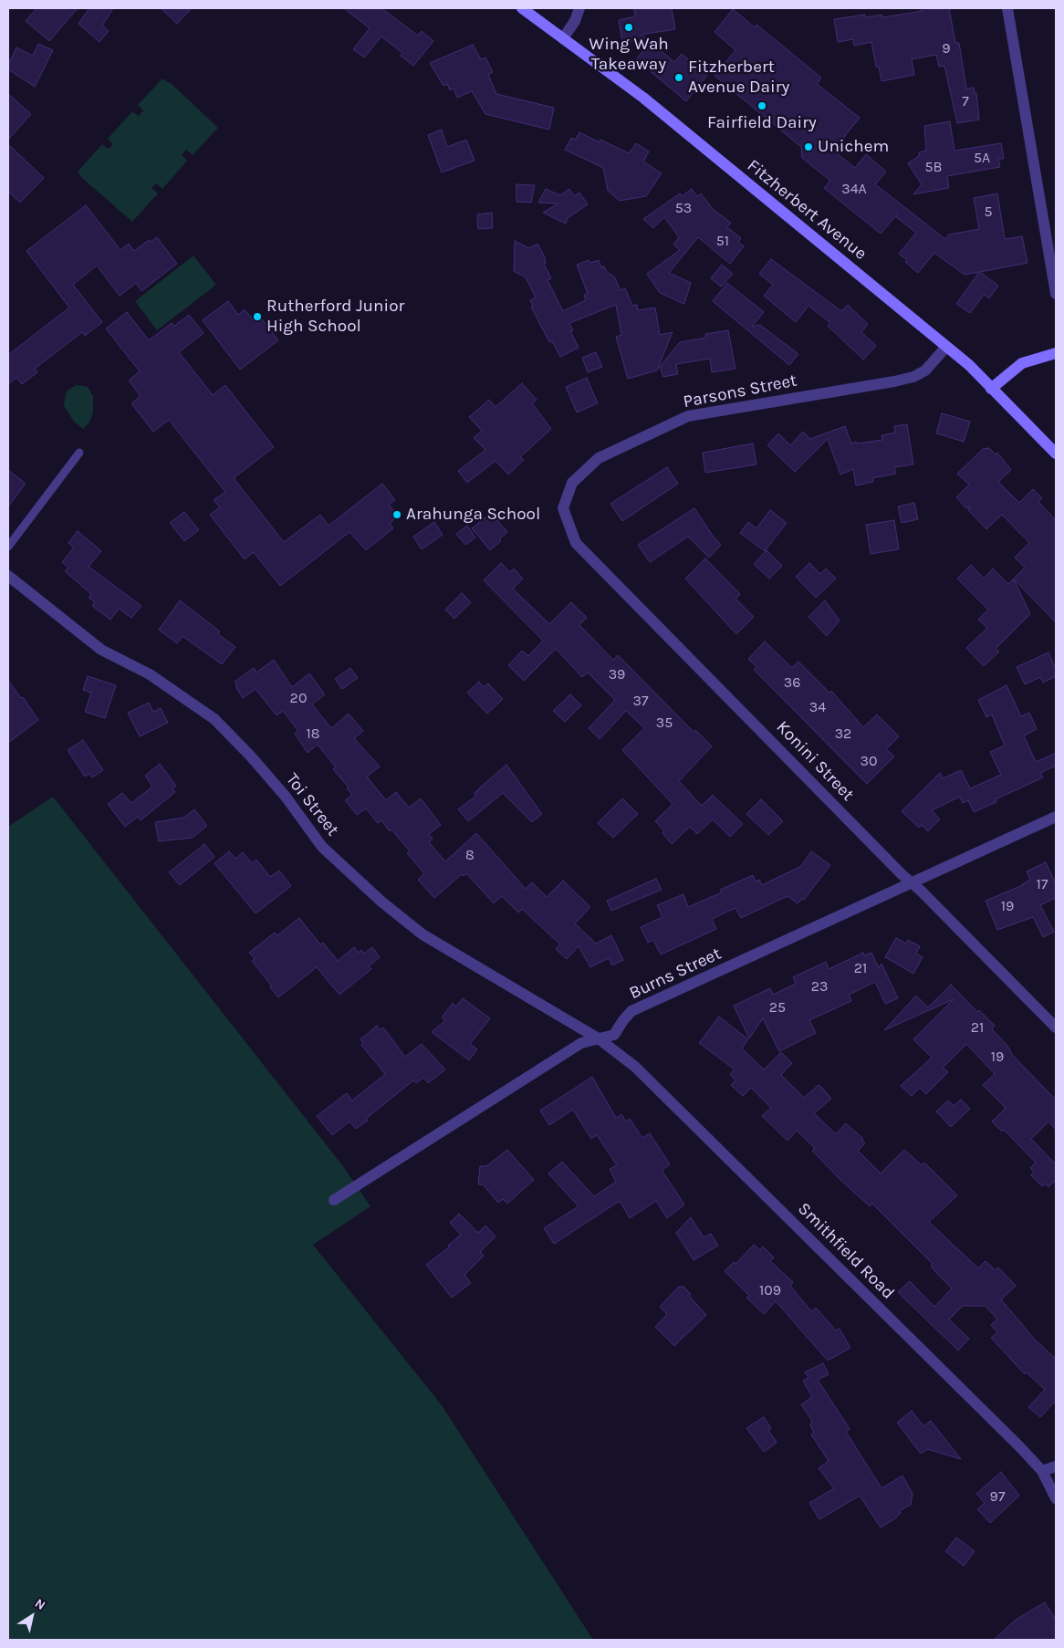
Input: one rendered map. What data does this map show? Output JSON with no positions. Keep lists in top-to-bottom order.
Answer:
{
  "streets": {
    "main road": ["Fitzherbert Avenue"],
    "street": [
      "Parsons Street",
      "Konini Street",
      "Toi Street",
      "Burns Street",
      "Smithfield Road"
    ]
  },
  "crossings": [
    ["Fitzherbert Avenue", "Parsons Street"],
    ["Parsons Street", "Konini Street"],
    ["Konini Street", "Burns Street"],
    ["Toi Street", "Burns Street"],
    ["Toi Street", "Smithfield Road"],
    ["Burns Street", "Smithfield Road"]
  ],
  "places": [
    "Wing Wah Takeaway",
    "Fitzherbert Avenue Dairy",
    "Fairfield Dairy",
    "Unichem",
    "Rutherford Junior High School",
    "Arahunga School"
  ],
  "house_numbers": [
    "9",
    "7",
    "5A",
    "5B",
    "34A",
    "53",
    "5",
    "51",
    "39",
    "36",
    "20",
    "37",
    "34",
    "35",
    "18",
    "32",
    "30",
    "8",
    "17",
    "19",
    "21",
    "23",
    "25",
    "21",
    "19",
    "109",
    "97"
  ],
  "north": "top right"
}
